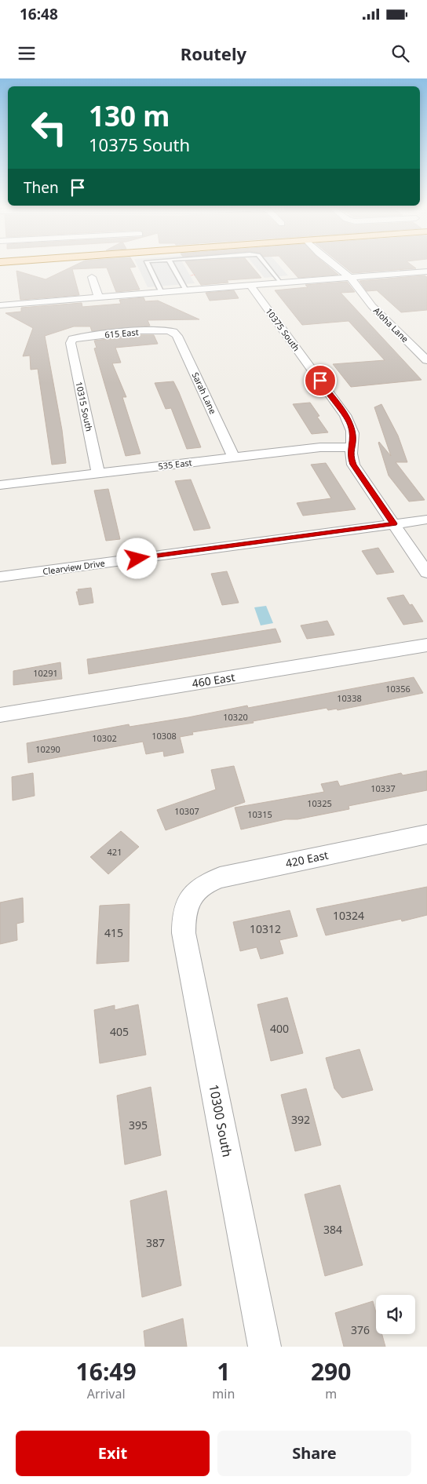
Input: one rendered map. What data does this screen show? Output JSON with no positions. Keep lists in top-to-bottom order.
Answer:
{
  "streets": {
    "street": [
      "Aloha Lane",
      "10375 South",
      "615 East",
      "Sarah Lane",
      "10315 South",
      "535 East",
      "Clearview Drive",
      "460 East",
      "420 East",
      "10300 South"
    ]
  },
  "crossings": [
    ["10375 South", "535 East"],
    ["10375 South", "Clearview Drive"],
    ["615 East", "Sarah Lane"],
    ["615 East", "10315 South"],
    ["Sarah Lane", "535 East"],
    ["10315 South", "535 East"],
    ["420 East", "10300 South"]
  ],
  "house_numbers": [
    "10291",
    "10356",
    "10338",
    "10320",
    "10308",
    "10302",
    "10290",
    "10337",
    "10325",
    "10307",
    "10315",
    "421",
    "10324",
    "10312",
    "415",
    "400",
    "405",
    "392",
    "395",
    "384",
    "387",
    "376"
  ],
  "page": {
    "status": "16:48",
    "header": "Routely",
    "turn": ["130 m", "10375 South"],
    "then": "Then",
    "eta": [
      "16:49",
      "Arrival",
      "1",
      "min",
      "290",
      "m"
    ],
    "buttons": ["Exit", "Share"]
  }
}
